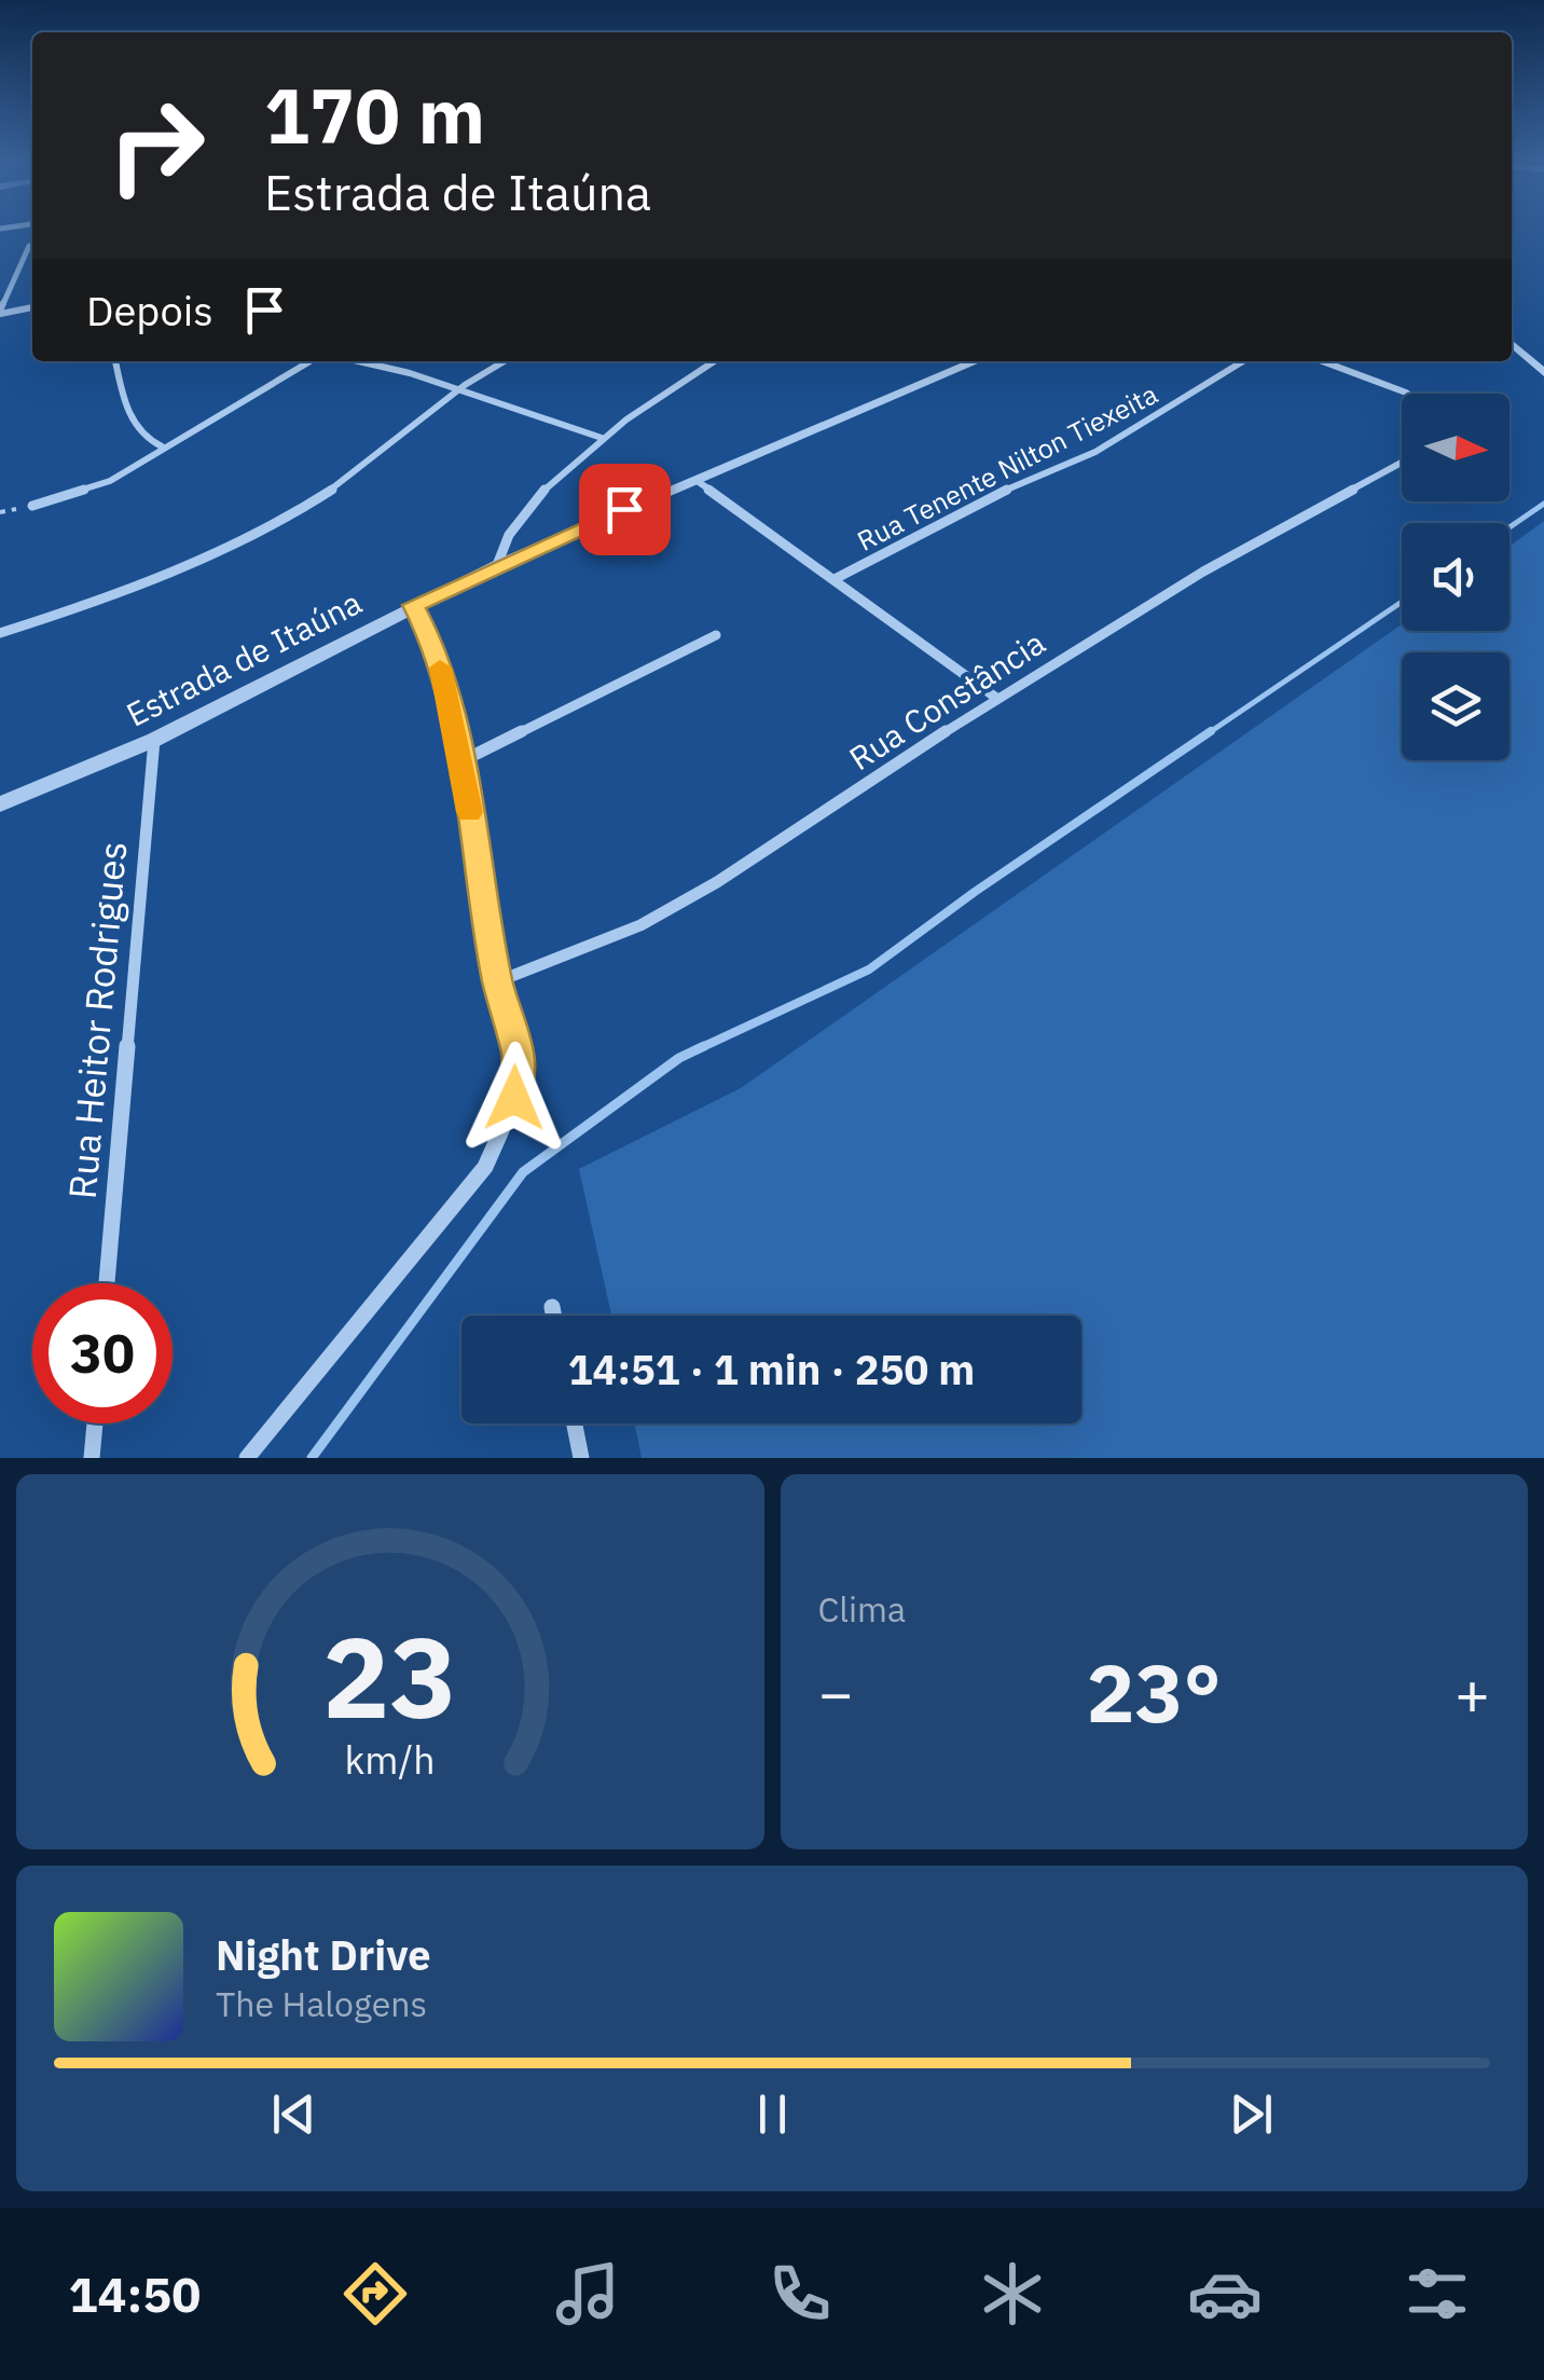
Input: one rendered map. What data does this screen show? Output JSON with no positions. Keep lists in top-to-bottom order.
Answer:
{
  "streets": {
    "street": [
      "Rua Tenente Nilton Tiexeita",
      "Estrada de Itaúna",
      "Rua Constância",
      "Rua Heitor Rodrigues"
    ]
  },
  "crossings": [
    ["Estrada de Itaúna", "Rua Heitor Rodrigues"]
  ],
  "north": "right",
  "page": {
    "turn": ["170 m", "Estrada de Itaúna"],
    "then": "Depois",
    "limit": "30",
    "trip": "14:51 · 1 min · 250 m",
    "tile": "Clima",
    "heat": ["−", "23°", "+"],
    "song": ["Night Drive", "The Halogens"],
    "tabs": "14:50",
    "gauge": ["23", "km/h"]
  }
}
